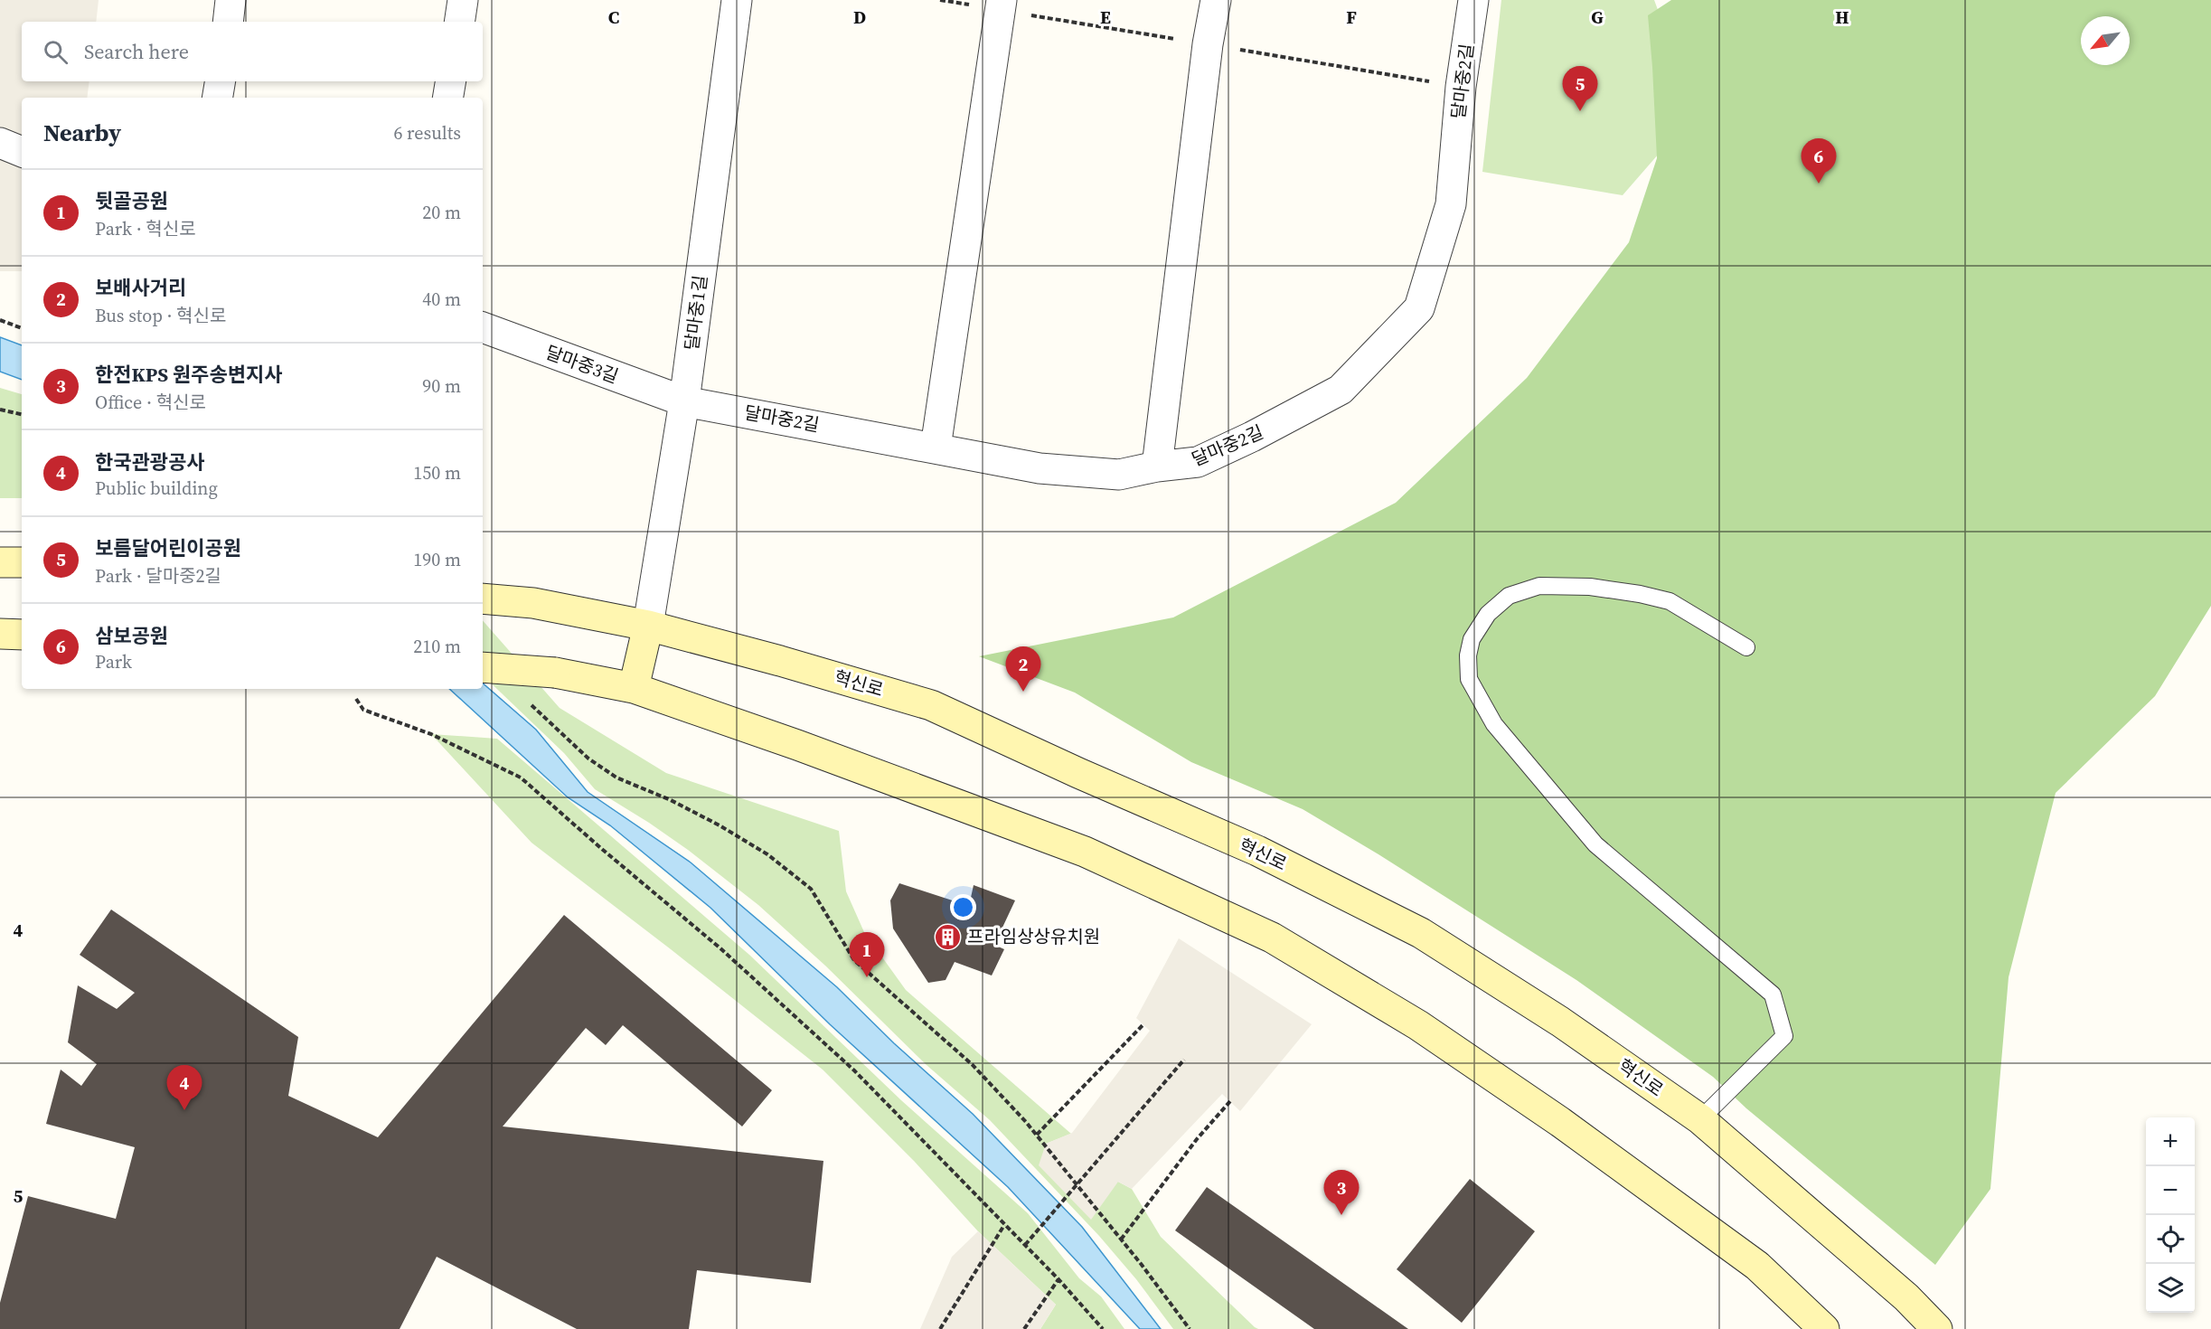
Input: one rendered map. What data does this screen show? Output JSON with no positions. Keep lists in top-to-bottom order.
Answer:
{
  "streets": {
    "street": [
      "달마중2길",
      "달마중1길",
      "달마중3길",
      "혁신로"
    ]
  },
  "crossings": [
    ["달마중2길", "달마중1길"],
    ["달마중2길", "달마중3길"],
    ["달마중1길", "달마중3길"],
    ["달마중1길", "혁신로"]
  ],
  "places": {
    "building": ["프라임상상유치원"]
  },
  "north": "bottom left",
  "page": {
    "search": "Search here",
    "pins": [
      "5",
      "6",
      "2",
      "1",
      "4",
      "3"
    ],
    "heading": ["Nearby", "6 results"],
    "list": [
      {
        "mark": "1",
        "name": "뒷골공원",
        "note": "Park · 혁신로",
        "value": "20 m"
      },
      {
        "mark": "2",
        "name": "보배사거리",
        "note": "Bus stop · 혁신로",
        "value": "40 m"
      },
      {
        "mark": "3",
        "name": "한전KPS 원주송변지사",
        "note": "Office · 혁신로",
        "value": "90 m"
      },
      {
        "mark": "4",
        "name": "한국관광공사",
        "note": "Public building",
        "value": "150 m"
      },
      {
        "mark": "5",
        "name": "보름달어린이공원",
        "note": "Park · 달마중2길",
        "value": "190 m"
      },
      {
        "mark": "6",
        "name": "삼보공원",
        "note": "Park",
        "value": "210 m"
      }
    ],
    "map_buttons": ["+", "−"]
  },
  "grid": {
    "columns": [
      "C",
      "D",
      "E",
      "F",
      "G",
      "H"
    ],
    "rows": ["4", "5"]
  }
}
